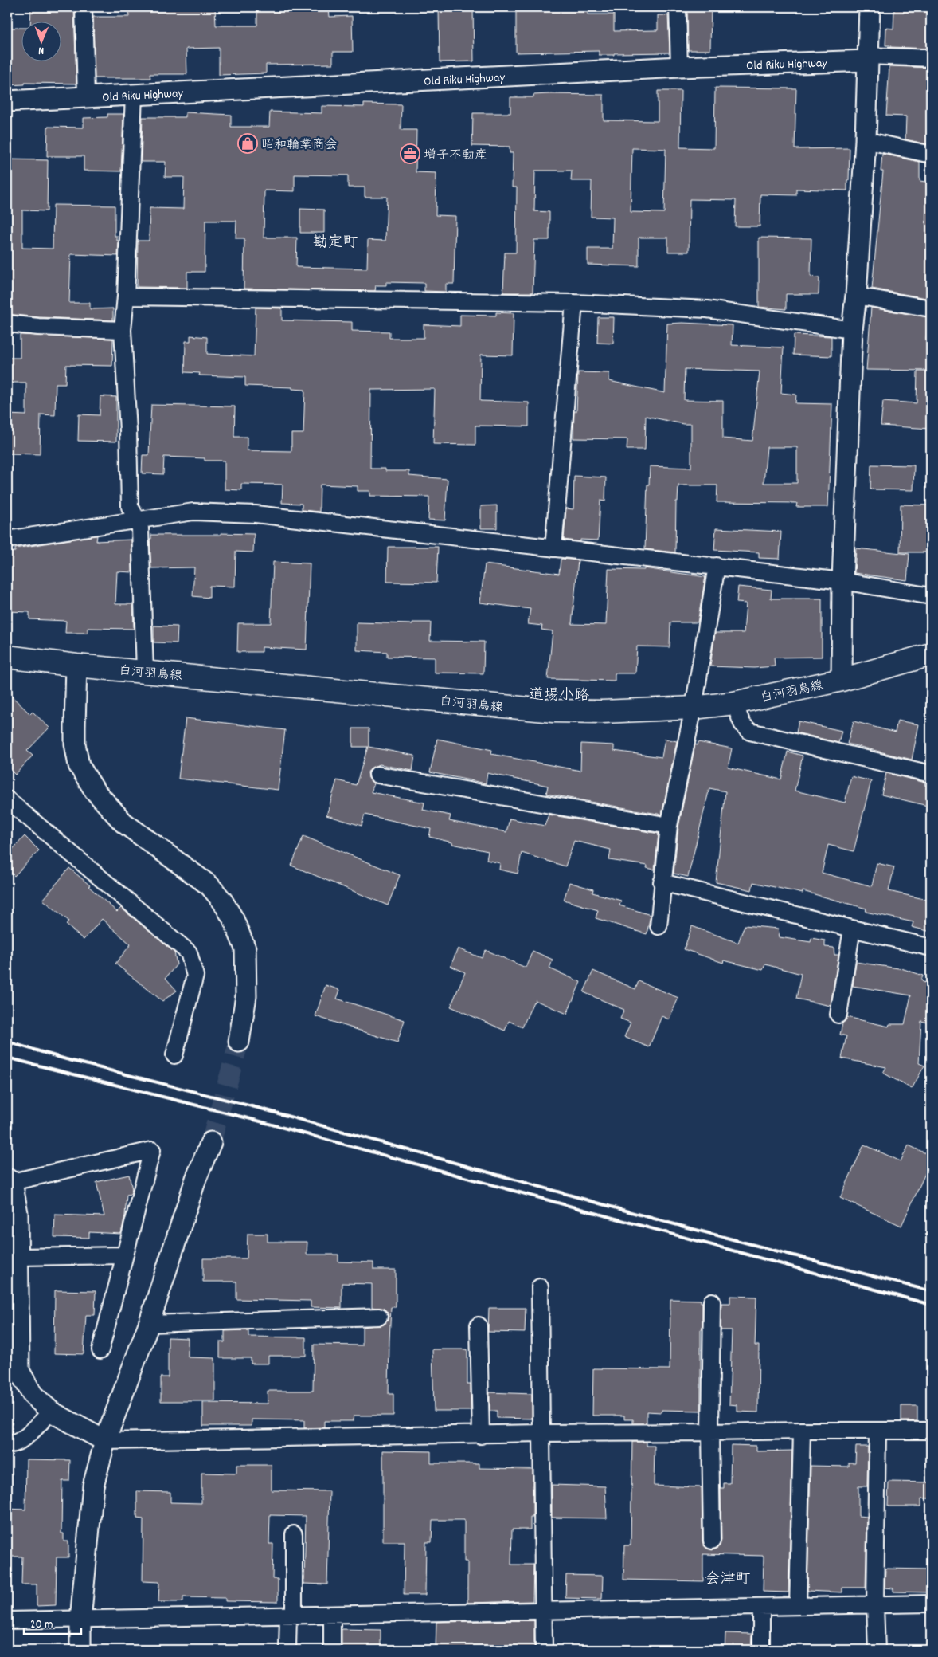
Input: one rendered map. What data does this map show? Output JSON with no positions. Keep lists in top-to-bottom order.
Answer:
{
  "streets": {
    "main road": ["白河羽鳥線"],
    "street": ["Old Riku Highway"]
  },
  "districts": ["勘定町", "道場小路", "会津町"],
  "places": {
    "shop": ["昭和輪業商会"],
    "office": ["増子不動産"]
  },
  "scale_bar": "20 m",
  "north": "bottom"
}
